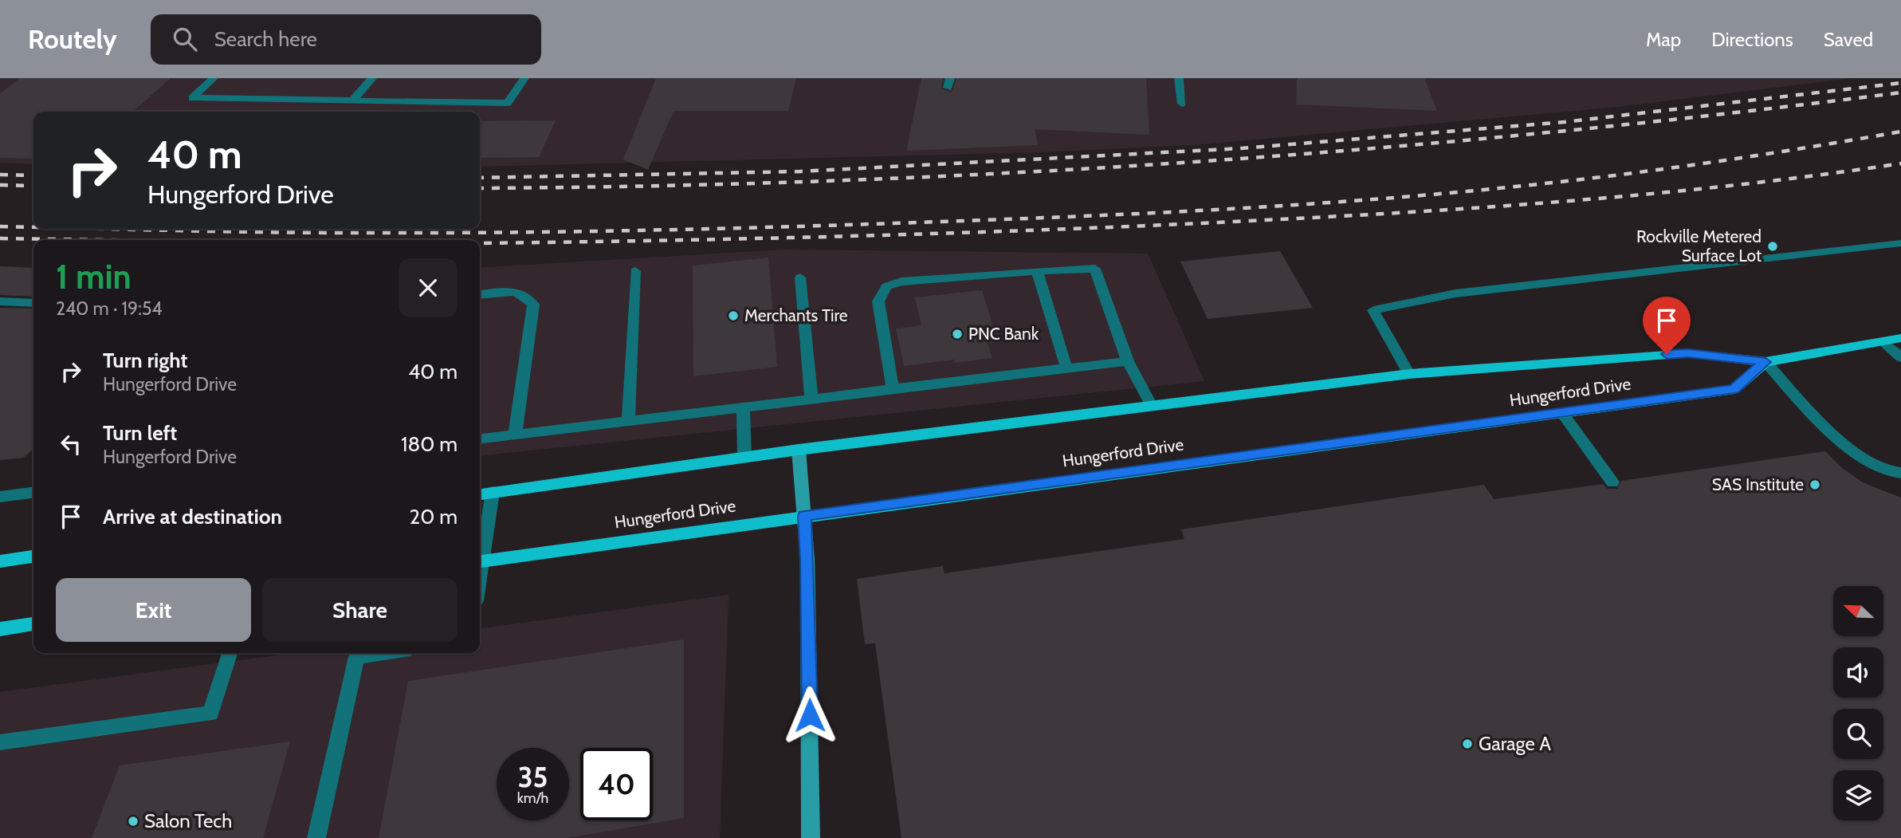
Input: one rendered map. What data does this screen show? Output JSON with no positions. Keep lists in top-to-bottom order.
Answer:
{
  "streets": {
    "main road": ["Hungerford Drive"]
  },
  "places": [
    "Rockville Metered Surface Lot",
    "Merchants Tire",
    "PNC Bank",
    "SAS Institute",
    "Garage A",
    "Salon Tech"
  ],
  "north": "top left",
  "page": {
    "header": "Routely",
    "search": "Search here",
    "nav": ["Map", "Directions", "Saved"],
    "turn": ["40 m", "Hungerford Drive"],
    "heading": ["1 min", "240 m · 19:54"],
    "list": [
      {
        "name": "Turn right",
        "note": "Hungerford Drive",
        "value": "40 m"
      },
      {
        "name": "Turn left",
        "note": "Hungerford Drive",
        "value": "180 m"
      },
      {
        "name": "Arrive at destination",
        "value": "20 m"
      }
    ],
    "buttons": ["Exit", "Share"],
    "speed": "35 km/h",
    "limit": "40"
  }
}
